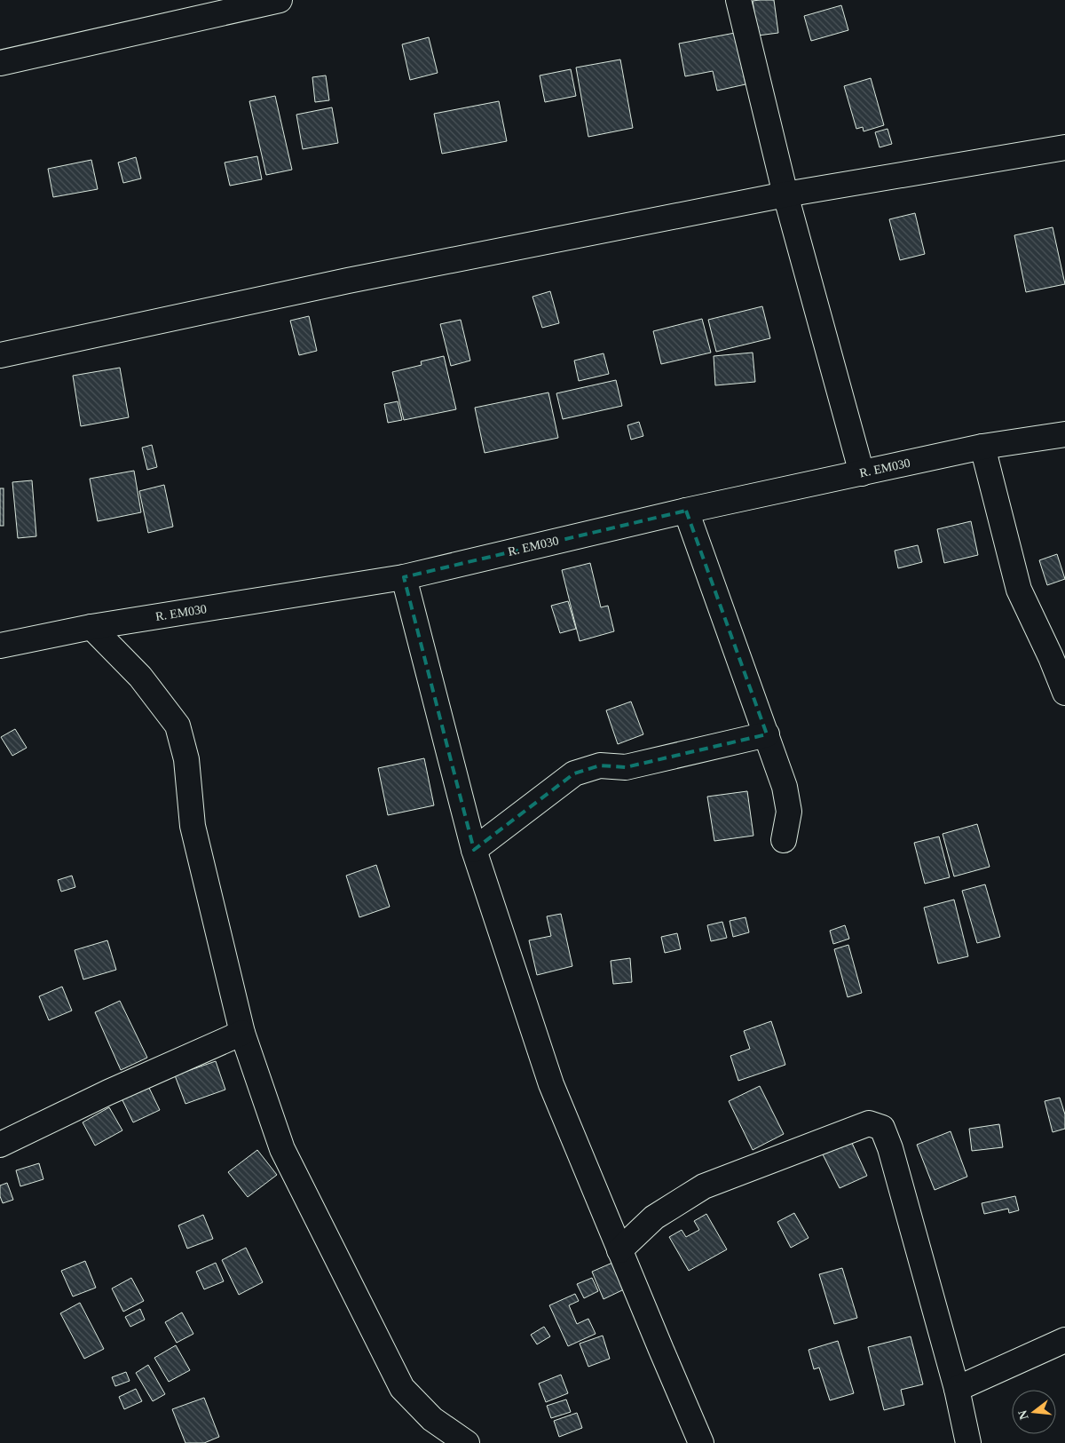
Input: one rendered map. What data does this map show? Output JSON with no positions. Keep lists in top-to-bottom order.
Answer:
{
  "streets": {
    "street": ["R. EM030"]
  },
  "north": "left"
}
